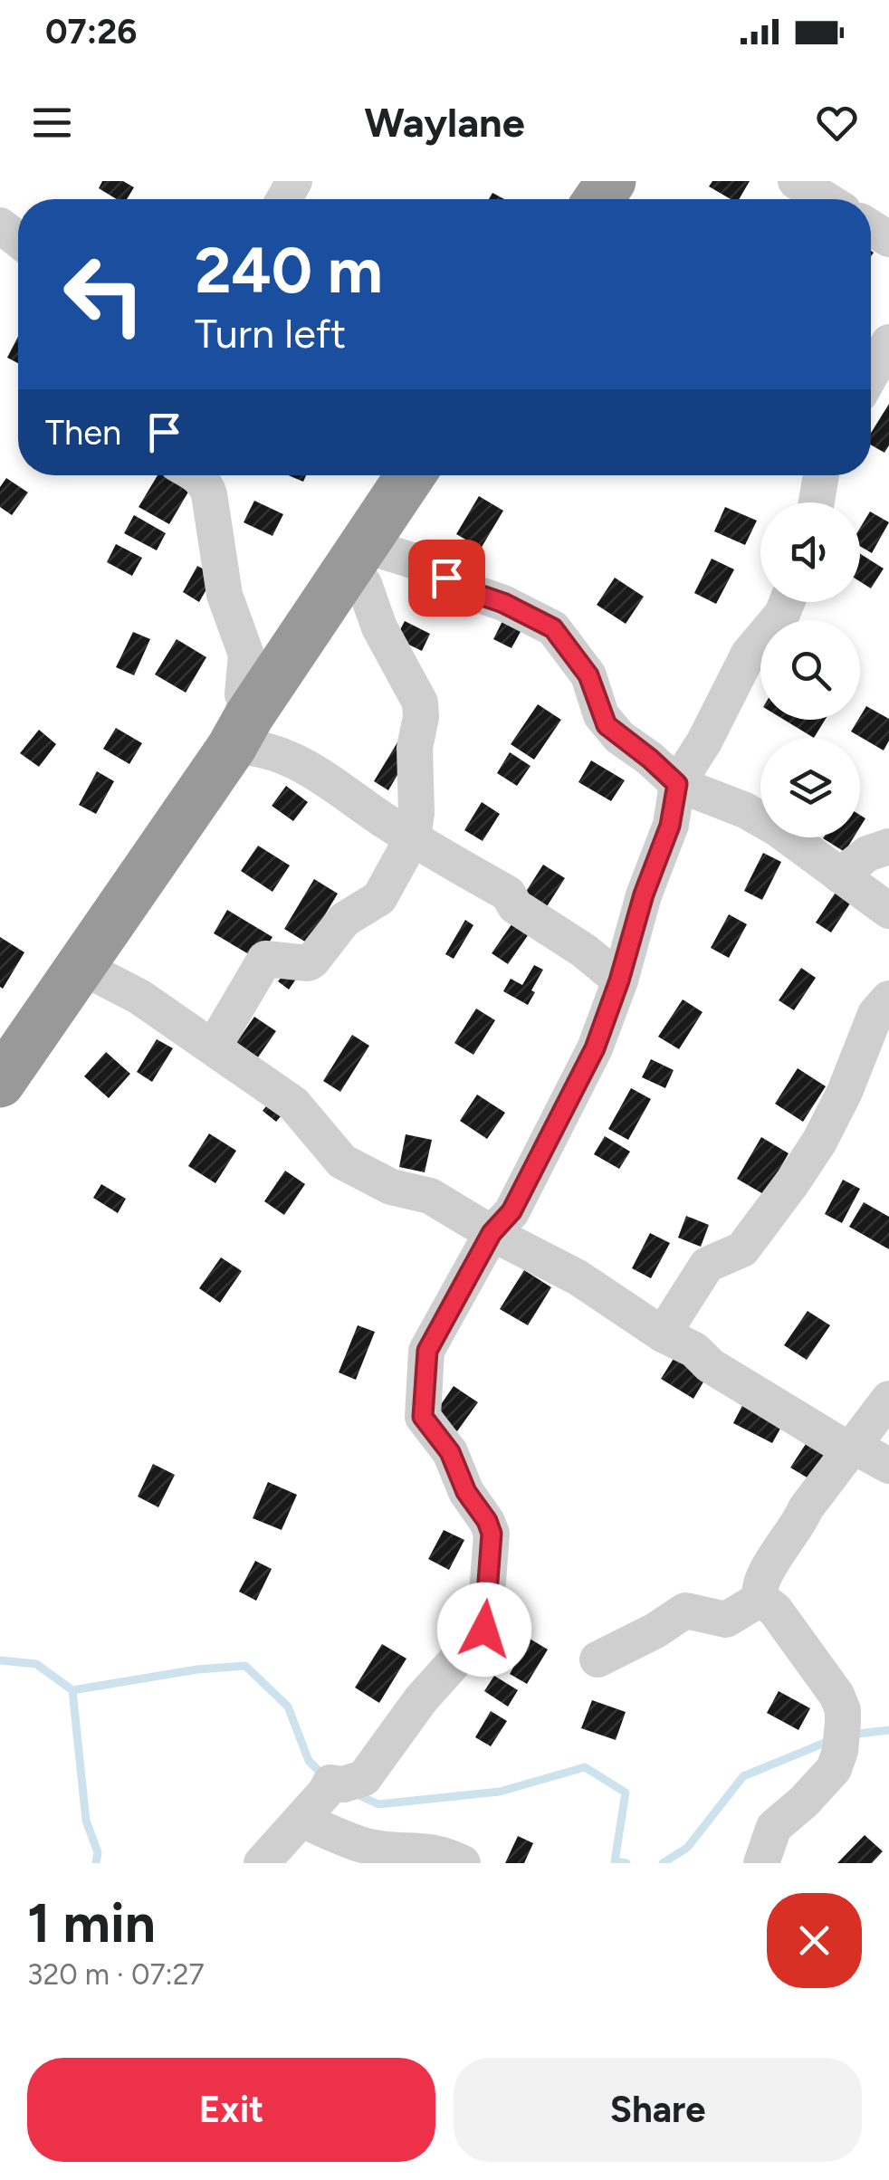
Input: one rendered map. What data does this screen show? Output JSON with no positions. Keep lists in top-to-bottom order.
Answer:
{
  "page": {
    "status": "07:26",
    "header": "Waylane",
    "turn": ["240 m", "Turn left"],
    "then": "Then",
    "heading": ["1 min", "320 m · 07:27"],
    "buttons": ["Exit", "Share"]
  }
}
